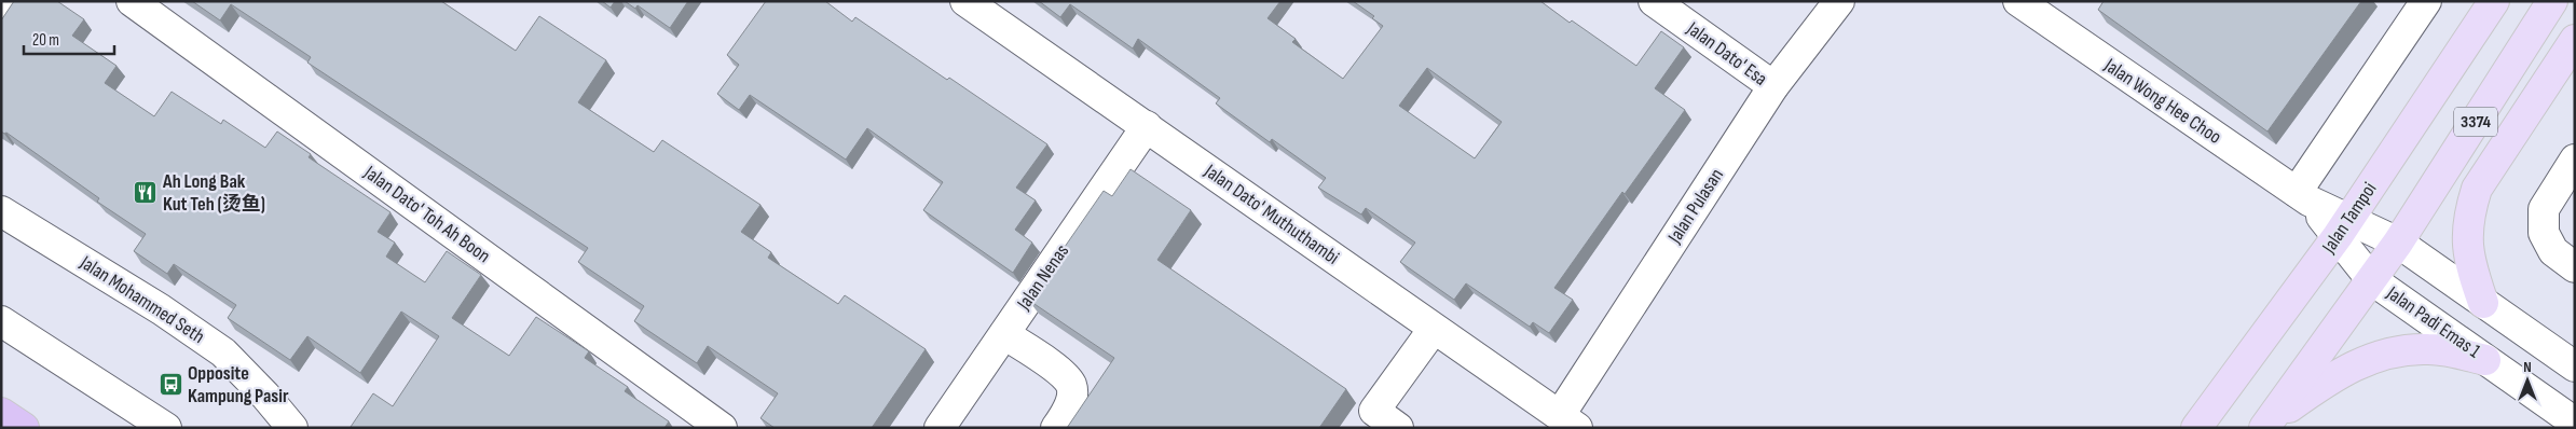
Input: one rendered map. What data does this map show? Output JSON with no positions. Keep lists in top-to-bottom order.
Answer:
{
  "streets": {
    "main road": ["3374", "Jalan Tampoi"],
    "street": [
      "Jalan Dato' Esa",
      "Jalan Wong Hee Choo",
      "Jalan Pulasan",
      "Jalan Dato' Toh Ah Boon",
      "Jalan Dato' Muthuthambi",
      "Jalan Nenas",
      "Jalan Mohammed Seth",
      "Jalan Padi Emas 1"
    ]
  },
  "crossings": [
    ["Jalan Dato' Esa", "Jalan Pulasan"],
    ["Jalan Wong Hee Choo", "Jalan Tampoi"],
    ["Jalan Wong Hee Choo", "Jalan Padi Emas 1"],
    ["3374", "Jalan Padi Emas 1"],
    ["Jalan Pulasan", "Jalan Dato' Muthuthambi"],
    ["Jalan Dato' Muthuthambi", "Jalan Nenas"],
    ["Jalan Tampoi", "Jalan Padi Emas 1"]
  ],
  "places": {
    "restaurant": ["Ah Long Bak Kut Teh (烫鱼)"],
    "bus stop": ["Opposite Kampung Pasir"]
  },
  "scale_bar": "20 m",
  "north": "top"
}
